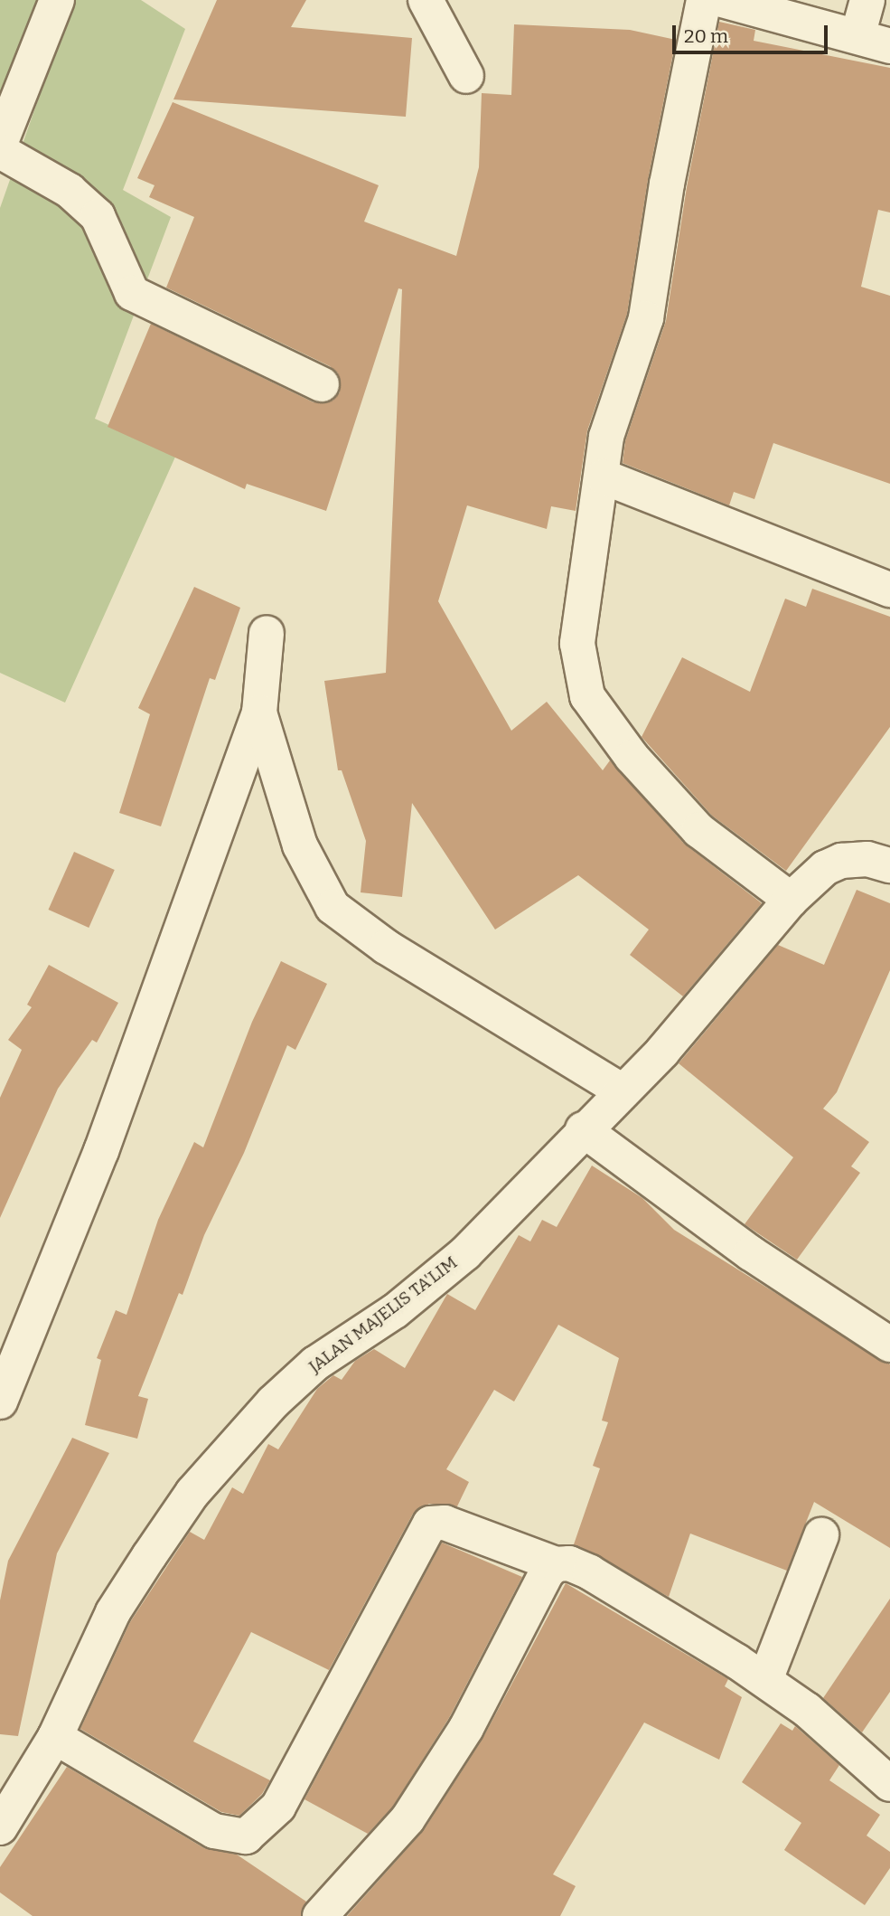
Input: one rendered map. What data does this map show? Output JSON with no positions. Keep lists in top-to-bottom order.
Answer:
{
  "streets": {
    "street": ["JALAN MAJELIS TA'LIM"]
  },
  "scale_bar": "20 m"
}
